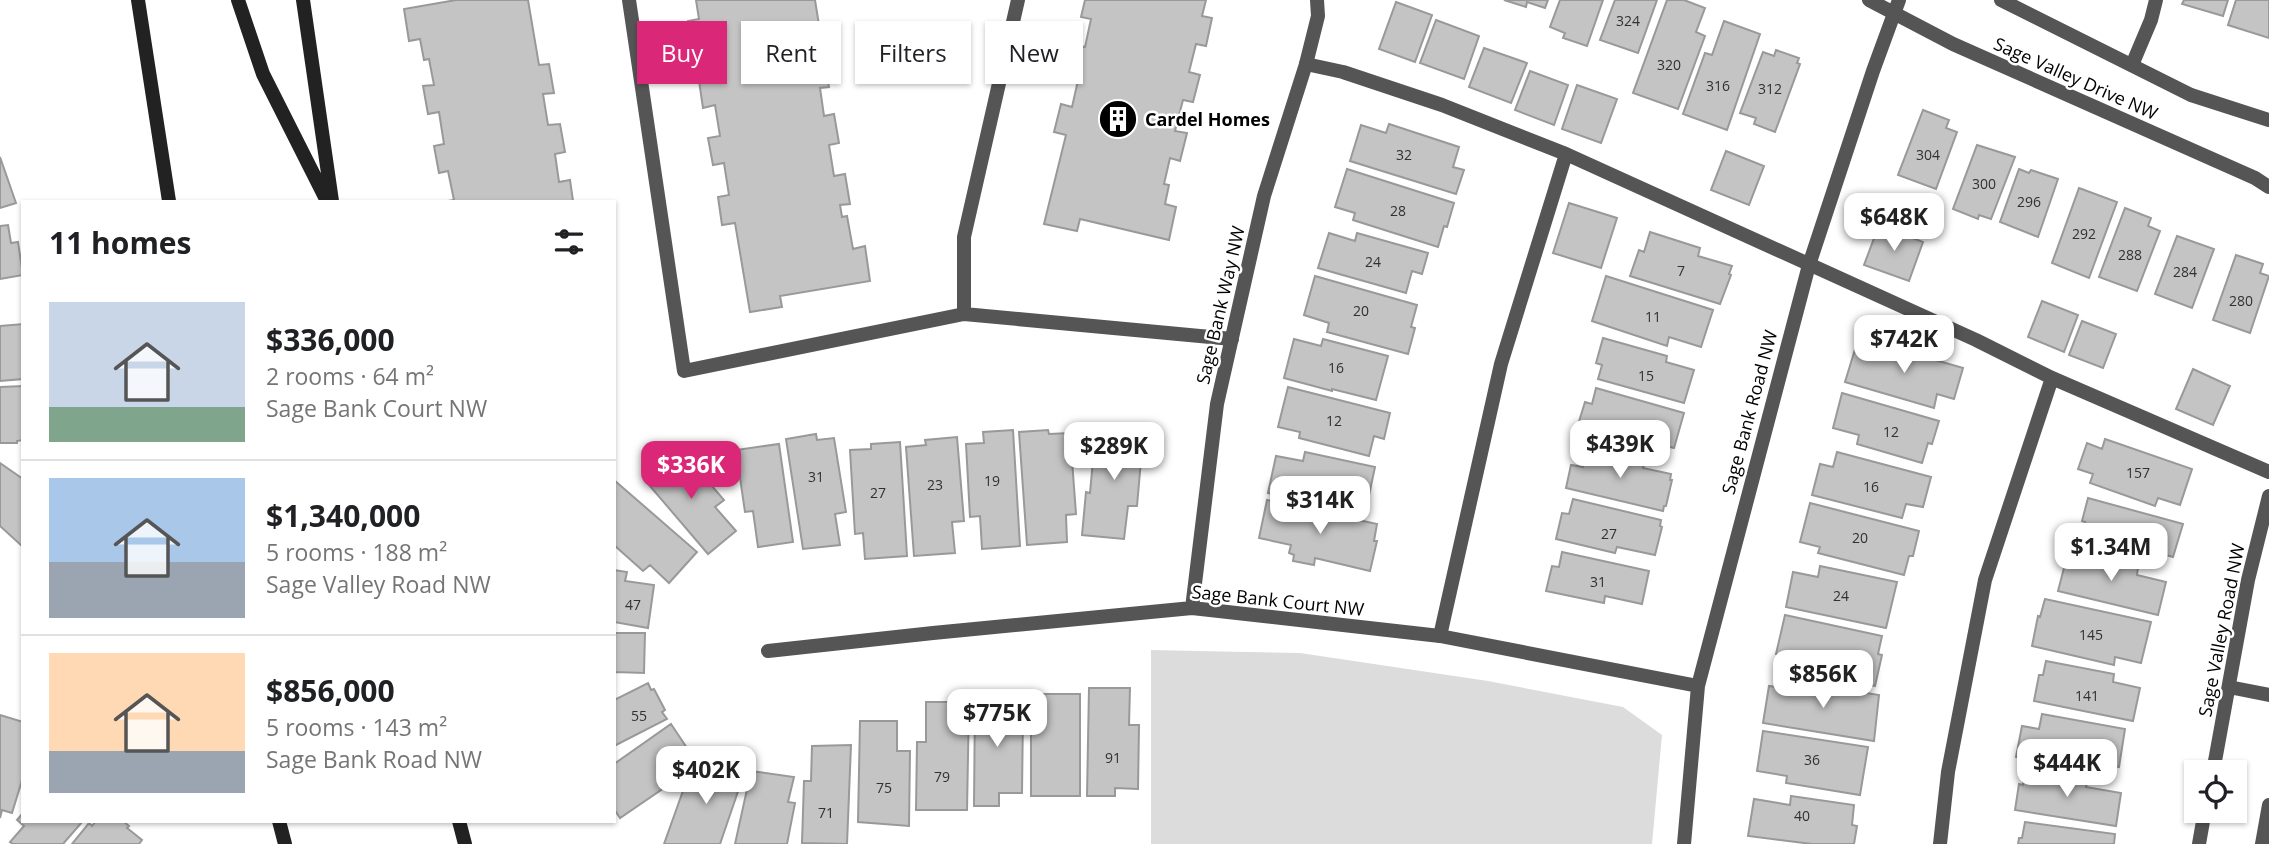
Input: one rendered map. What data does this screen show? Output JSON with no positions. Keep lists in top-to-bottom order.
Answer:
{
  "streets": {
    "street": [
      "Sage Valley Drive NW",
      "Sage Bank Way NW",
      "Sage Bank Road NW",
      "Sage Bank Court NW",
      "Sage Valley Road NW"
    ]
  },
  "crossings": [
    ["Sage Valley Drive NW", "Sage Bank Road NW"],
    ["Sage Bank Way NW", "Sage Bank Court NW"],
    ["Sage Bank Road NW", "Sage Bank Court NW"]
  ],
  "places": {
    "building": ["Cardel Homes"]
  },
  "house_numbers": [
    "324",
    "320",
    "316",
    "312",
    "32",
    "304",
    "300",
    "296",
    "28",
    "292",
    "288",
    "24",
    "7",
    "284",
    "280",
    "20",
    "11",
    "16",
    "15",
    "12",
    "12",
    "157",
    "31",
    "19",
    "23",
    "16",
    "27",
    "27",
    "20",
    "31",
    "24",
    "47",
    "145",
    "141",
    "55",
    "91",
    "36",
    "79",
    "75",
    "71",
    "40"
  ],
  "page": {
    "chip": [
      "Buy",
      "Rent",
      "Filters",
      "New"
    ],
    "price": [
      "$648K",
      "$742K",
      "$439K",
      "$289K",
      "$336K",
      "$314K",
      "$1.34M",
      "$856K",
      "$775K",
      "$444K",
      "$402K"
    ],
    "heading": "11 homes",
    "list": [
      {
        "name": "$336,000",
        "note": "2 rooms · 64 m² · Sage Bank Court NW"
      },
      {
        "name": "$1,340,000",
        "note": "5 rooms · 188 m² · Sage Valley Road NW"
      },
      {
        "name": "$856,000",
        "note": "5 rooms · 143 m² · Sage Bank Road NW"
      }
    ]
  }
}
